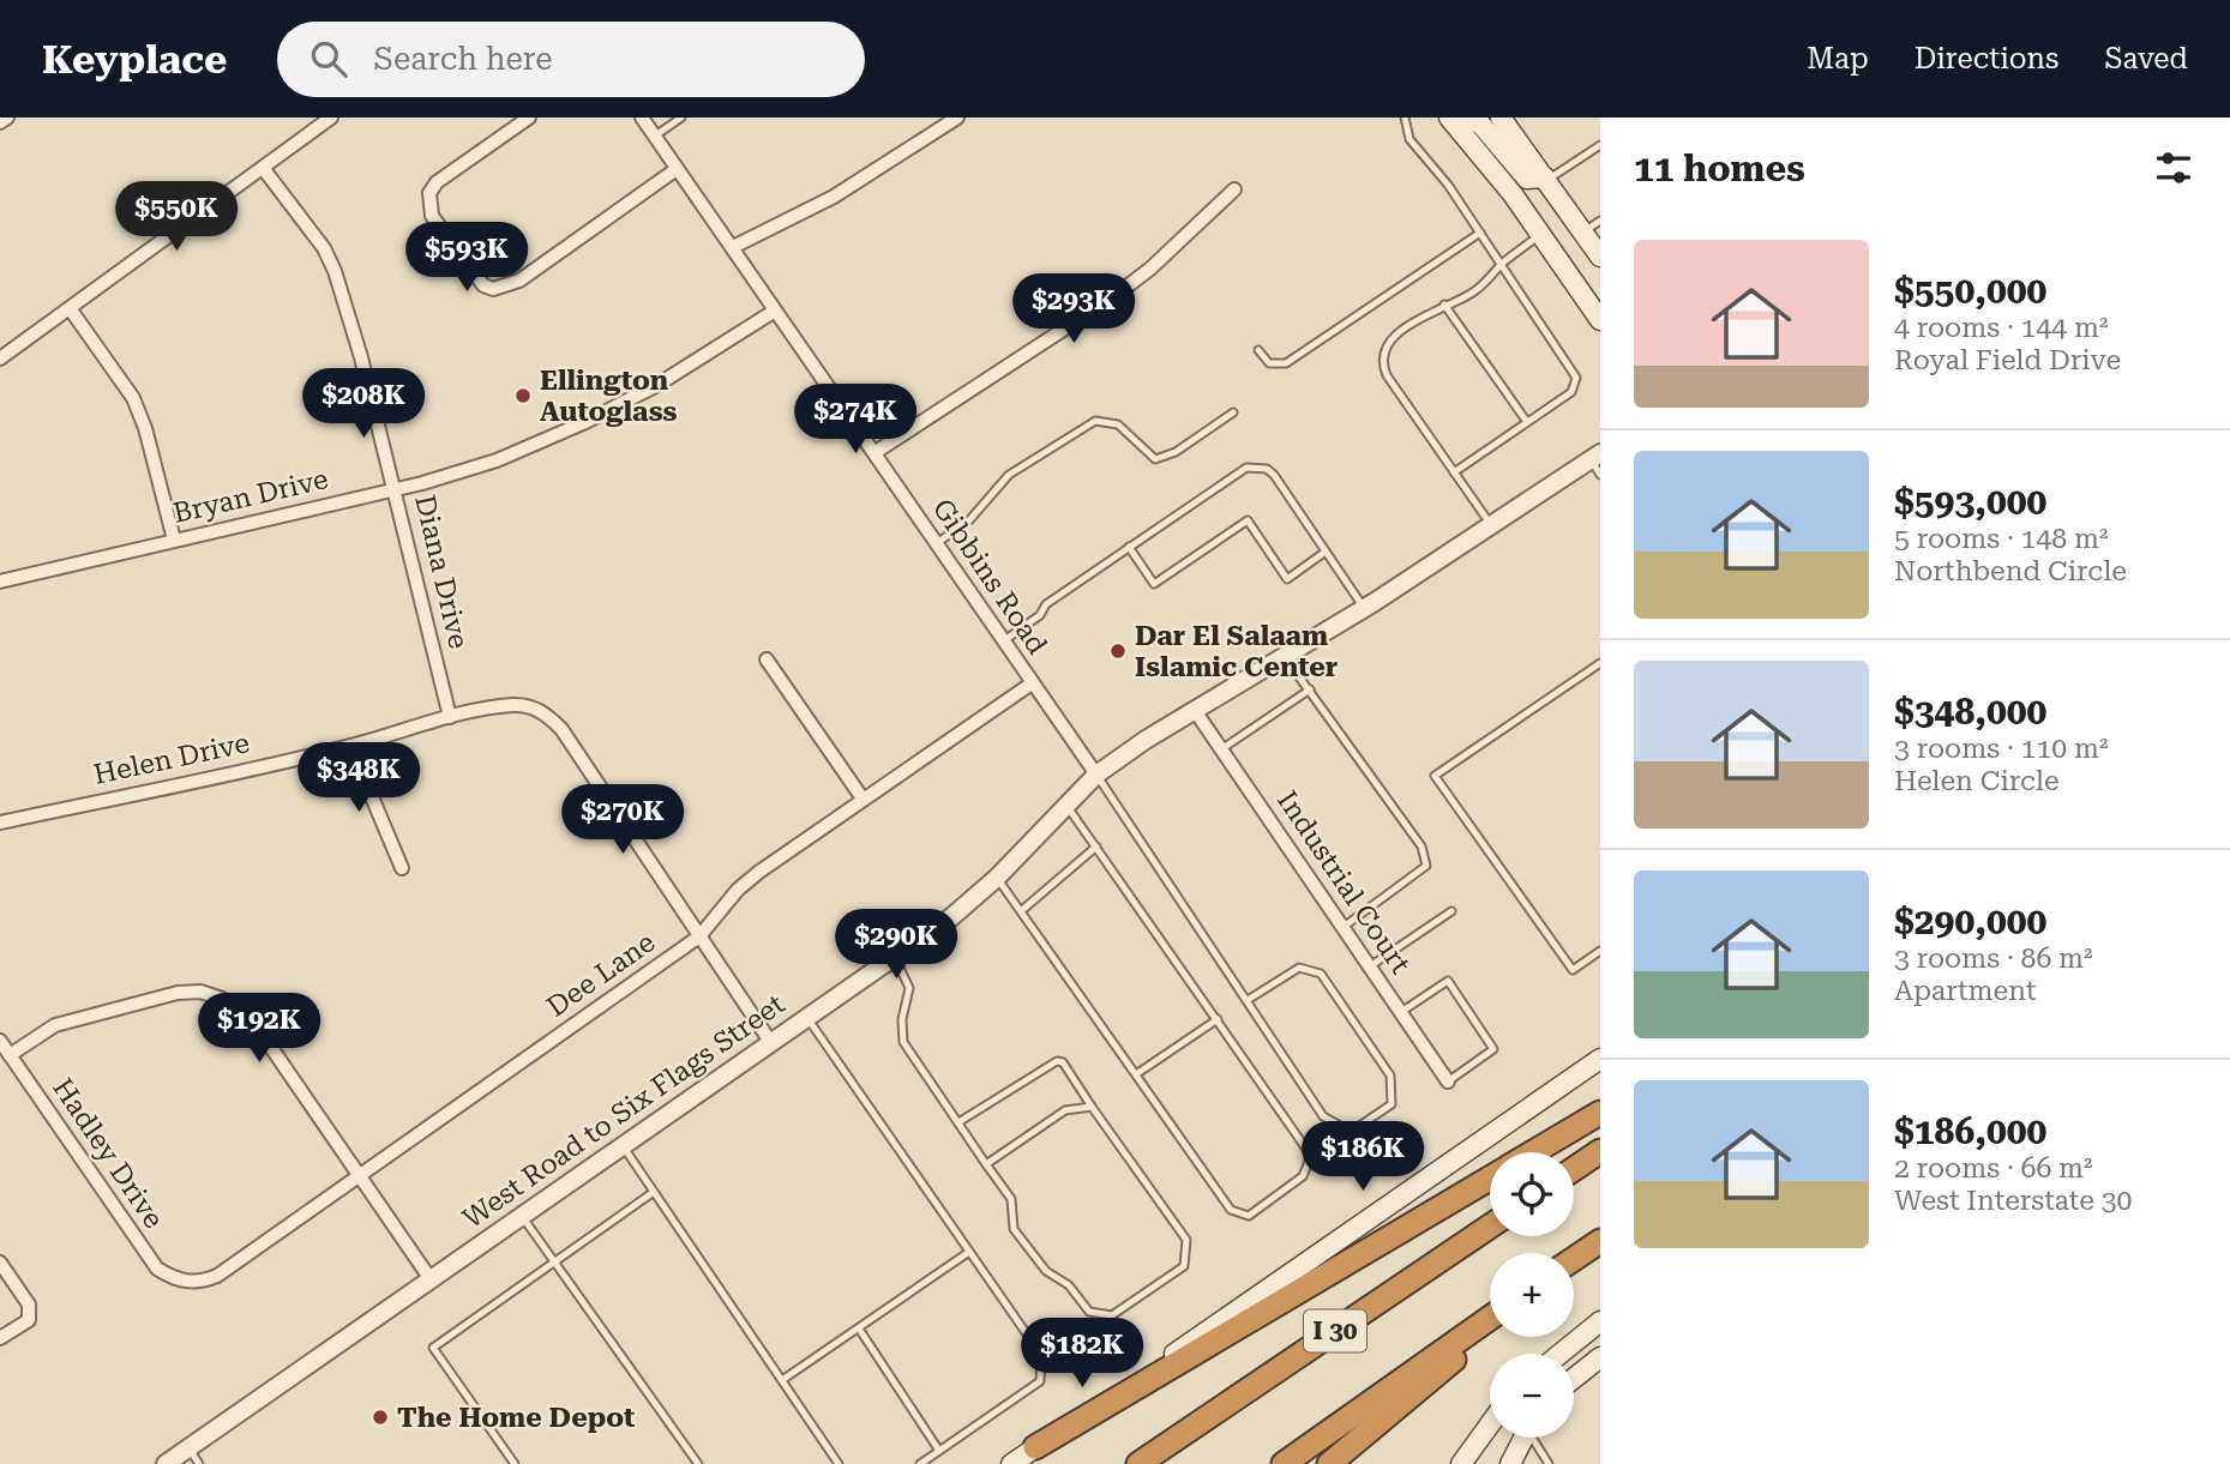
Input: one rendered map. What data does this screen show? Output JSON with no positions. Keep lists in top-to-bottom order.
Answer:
{
  "streets": {
    "highway": ["I 30"],
    "street": [
      "Bryan Drive",
      "Diana Drive",
      "Gibbins Road",
      "Helen Drive",
      "Industrial Court",
      "Dee Lane",
      "West Road to Six Flags Street",
      "Hadley Drive"
    ]
  },
  "crossings": [
    ["Bryan Drive", "Diana Drive"],
    ["Bryan Drive", "Gibbins Road"],
    ["Diana Drive", "Helen Drive"],
    ["Gibbins Road", "Dee Lane"],
    ["Gibbins Road", "West Road to Six Flags Street"],
    ["Helen Drive", "Dee Lane"],
    ["Helen Drive", "West Road to Six Flags Street"],
    ["Industrial Court", "West Road to Six Flags Street"],
    ["Dee Lane", "Hadley Drive"]
  ],
  "places": ["Ellington Autoglass", "Dar El Salaam Islamic Center", "The Home Depot"],
  "page": {
    "header": "Keyplace",
    "search": "Search here",
    "nav": ["Map", "Directions", "Saved"],
    "heading": "11 homes",
    "price": [
      "$550K",
      "$593K",
      "$293K",
      "$208K",
      "$274K",
      "$348K",
      "$270K",
      "$290K",
      "$192K",
      "$186K",
      "$182K"
    ],
    "list": [
      {
        "name": "$550,000",
        "note": "4 rooms · 144 m² · Royal Field Drive"
      },
      {
        "name": "$593,000",
        "note": "5 rooms · 148 m² · Northbend Circle"
      },
      {
        "name": "$348,000",
        "note": "3 rooms · 110 m² · Helen Circle"
      },
      {
        "name": "$290,000",
        "note": "3 rooms · 86 m² · Apartment"
      },
      {
        "name": "$186,000",
        "note": "2 rooms · 66 m² · West Interstate 30"
      }
    ],
    "map_buttons": ["+", "−"]
  }
}
